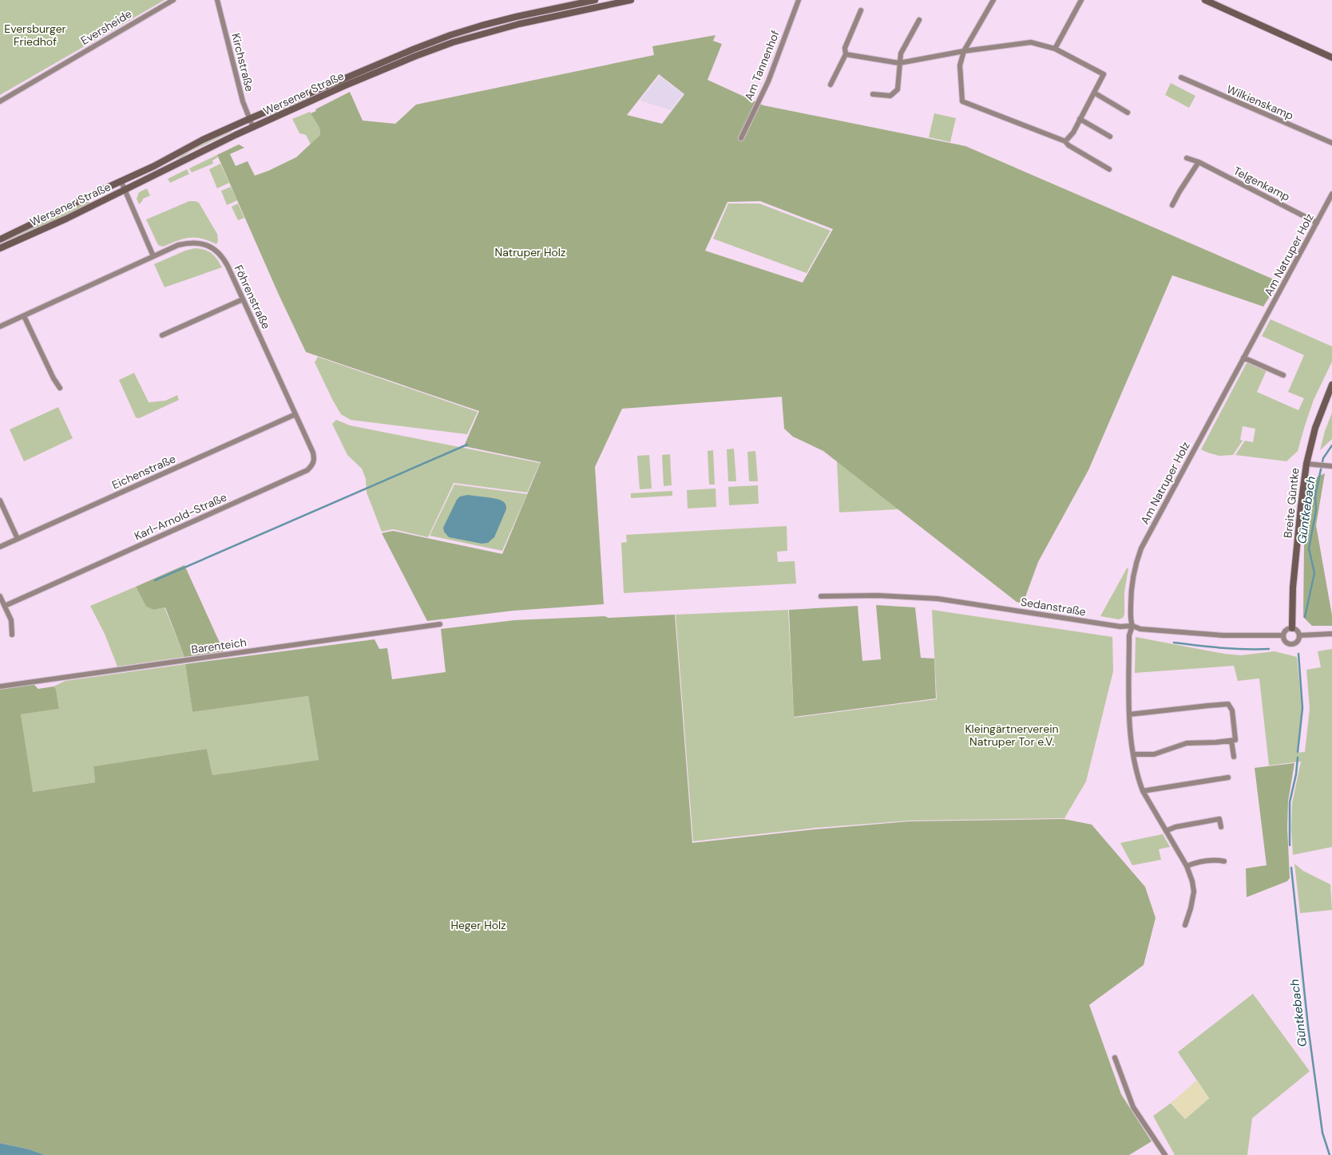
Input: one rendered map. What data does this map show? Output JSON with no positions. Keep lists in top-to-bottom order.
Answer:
{
  "streets": {
    "main road": ["Wersener Straße", "Breite Güntke"],
    "street": [
      "Eversheide",
      "Kirchstraße",
      "Am Tannenhof",
      "Wilkienskamp",
      "Telgenkamp",
      "Am Natruper Holz",
      "Föhrenstraße",
      "Eichenstraße",
      "Karl-Arnold-Straße",
      "Sedanstraße",
      "Barenteich"
    ]
  },
  "crossings": [
    ["Kirchstraße", "Wersener Straße"],
    ["Telgenkamp", "Am Natruper Holz"],
    ["Am Natruper Holz", "Sedanstraße"],
    ["Föhrenstraße", "Eichenstraße"],
    ["Föhrenstraße", "Karl-Arnold-Straße"],
    ["Eichenstraße", "Karl-Arnold-Straße"],
    ["Breite Güntke", "Sedanstraße"]
  ],
  "water": ["Güntkebach"],
  "parks": [
    "Eversburger Friedhof",
    "Natruper Holz",
    "Kleingärtnerverein Natruper Tor e.V.",
    "Heger Holz"
  ]
}
